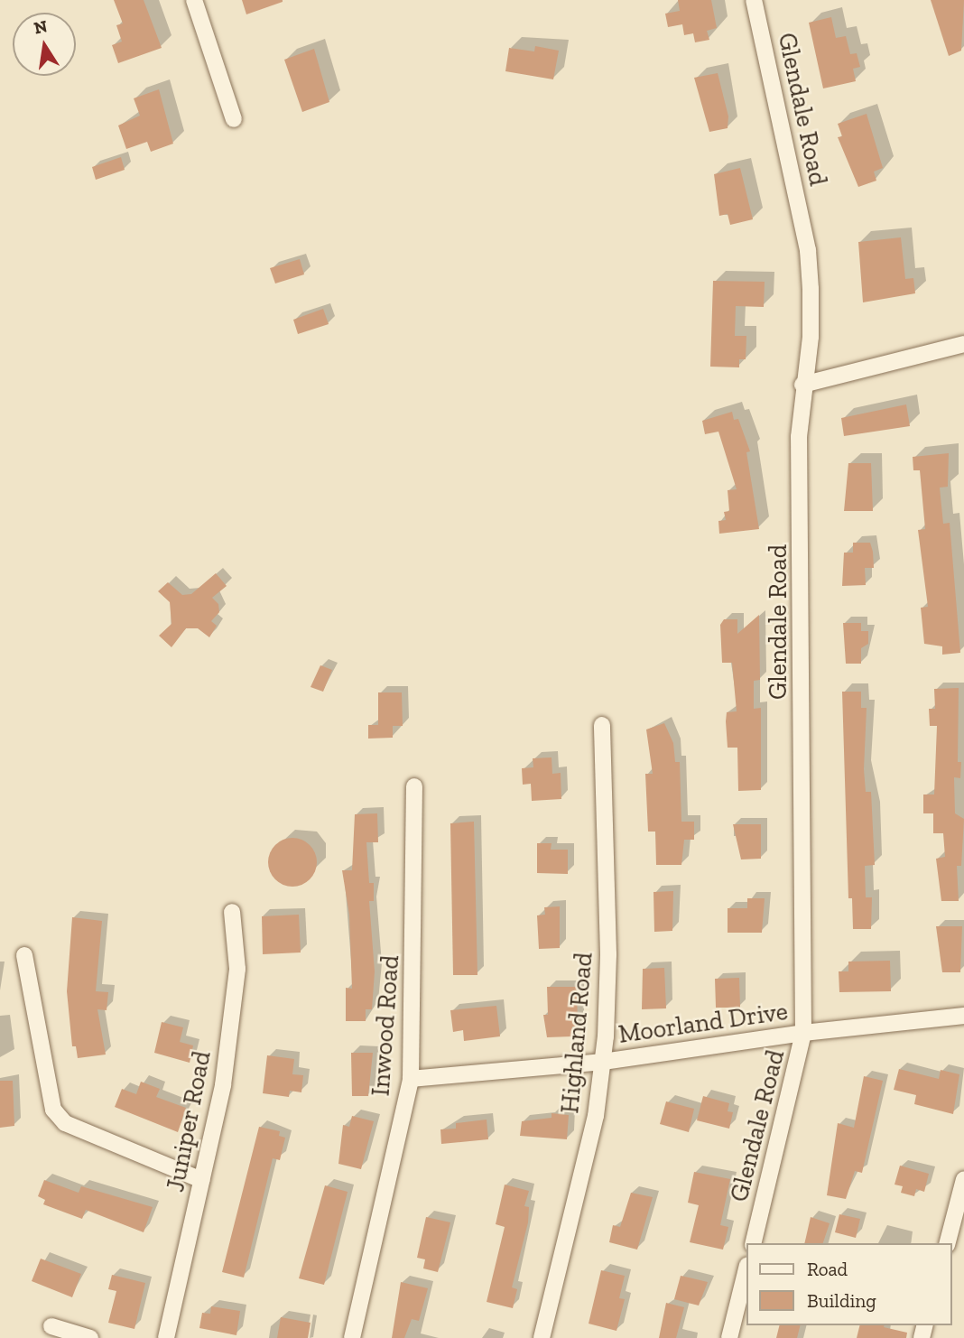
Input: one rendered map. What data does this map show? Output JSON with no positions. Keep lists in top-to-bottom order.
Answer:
{
  "streets": {
    "street": [
      "Glendale Road",
      "Moorland Drive",
      "Inwood Road",
      "Highland Road",
      "Juniper Road"
    ]
  },
  "crossings": [
    ["Glendale Road", "Moorland Drive"],
    ["Moorland Drive", "Inwood Road"],
    ["Moorland Drive", "Highland Road"]
  ],
  "legend": ["Road", "Building"],
  "north": "top"
}
